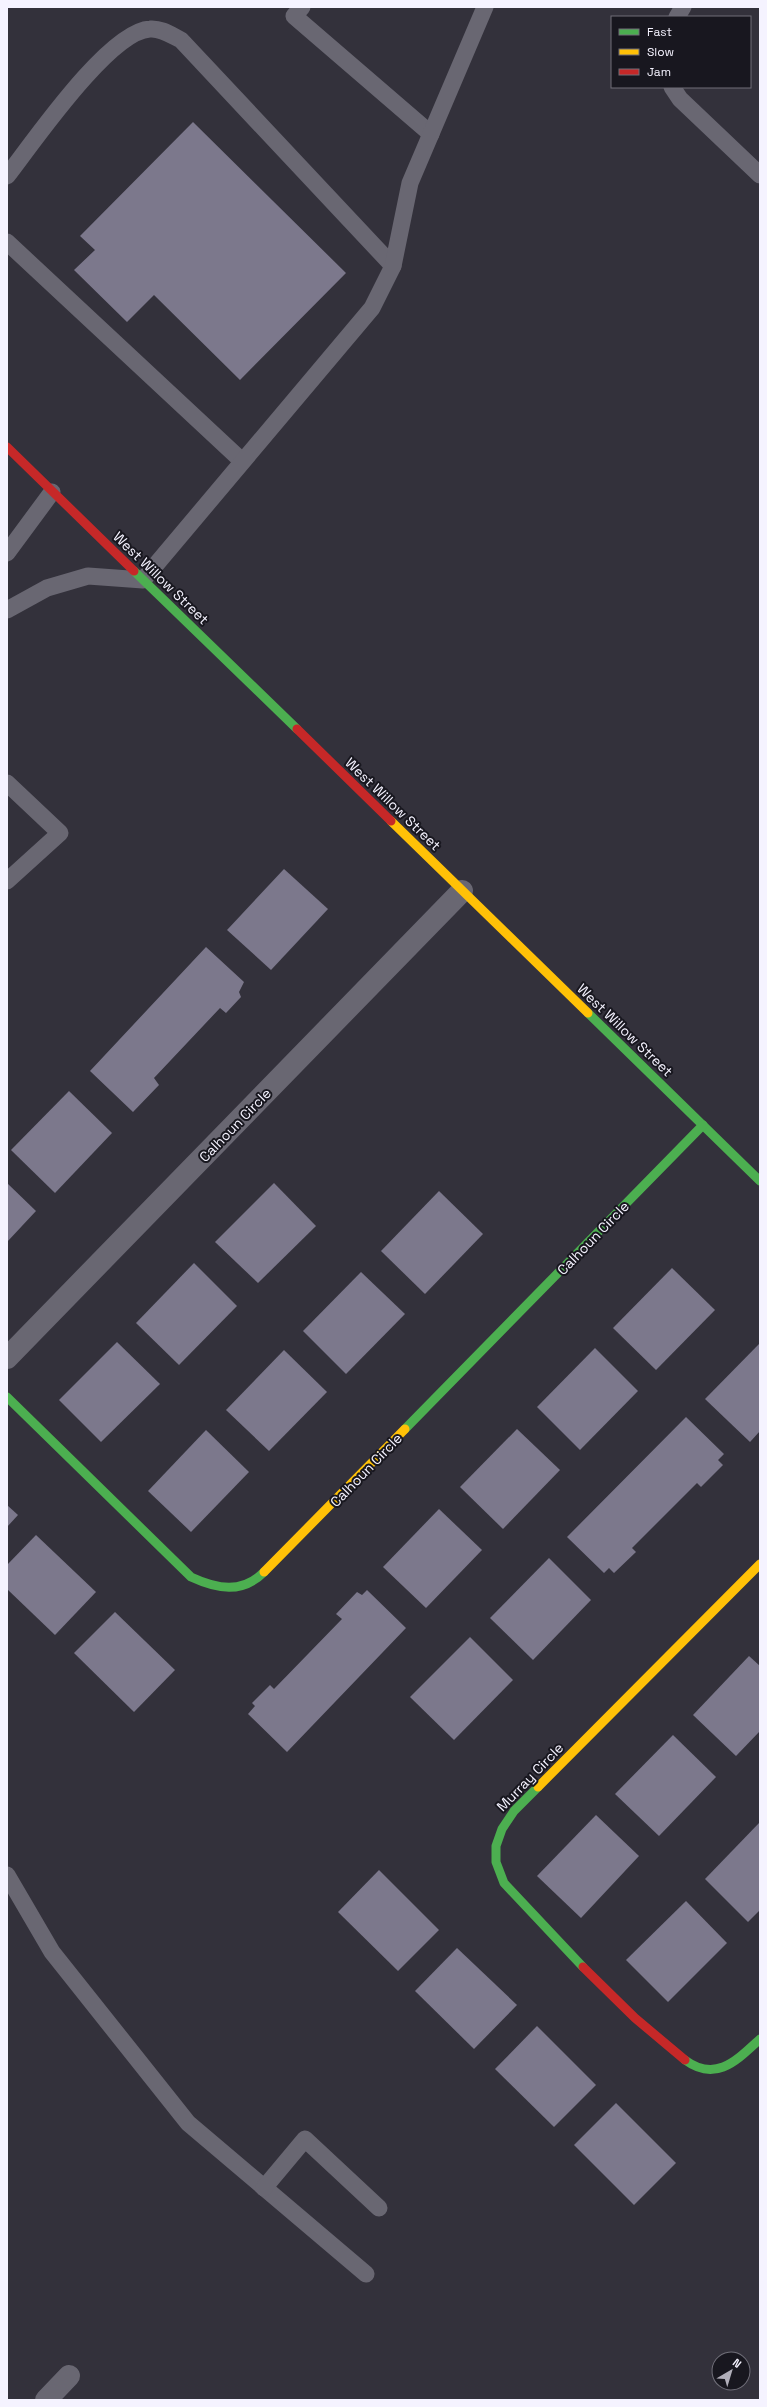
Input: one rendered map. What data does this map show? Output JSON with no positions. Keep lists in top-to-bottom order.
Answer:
{
  "streets": {
    "street": ["West Willow Street", "Calhoun Circle", "Murray Circle"]
  },
  "crossings": [
    ["West Willow Street", "Calhoun Circle"]
  ],
  "legend": ["Fast", "Slow", "Jam"],
  "north": "top right"
}
